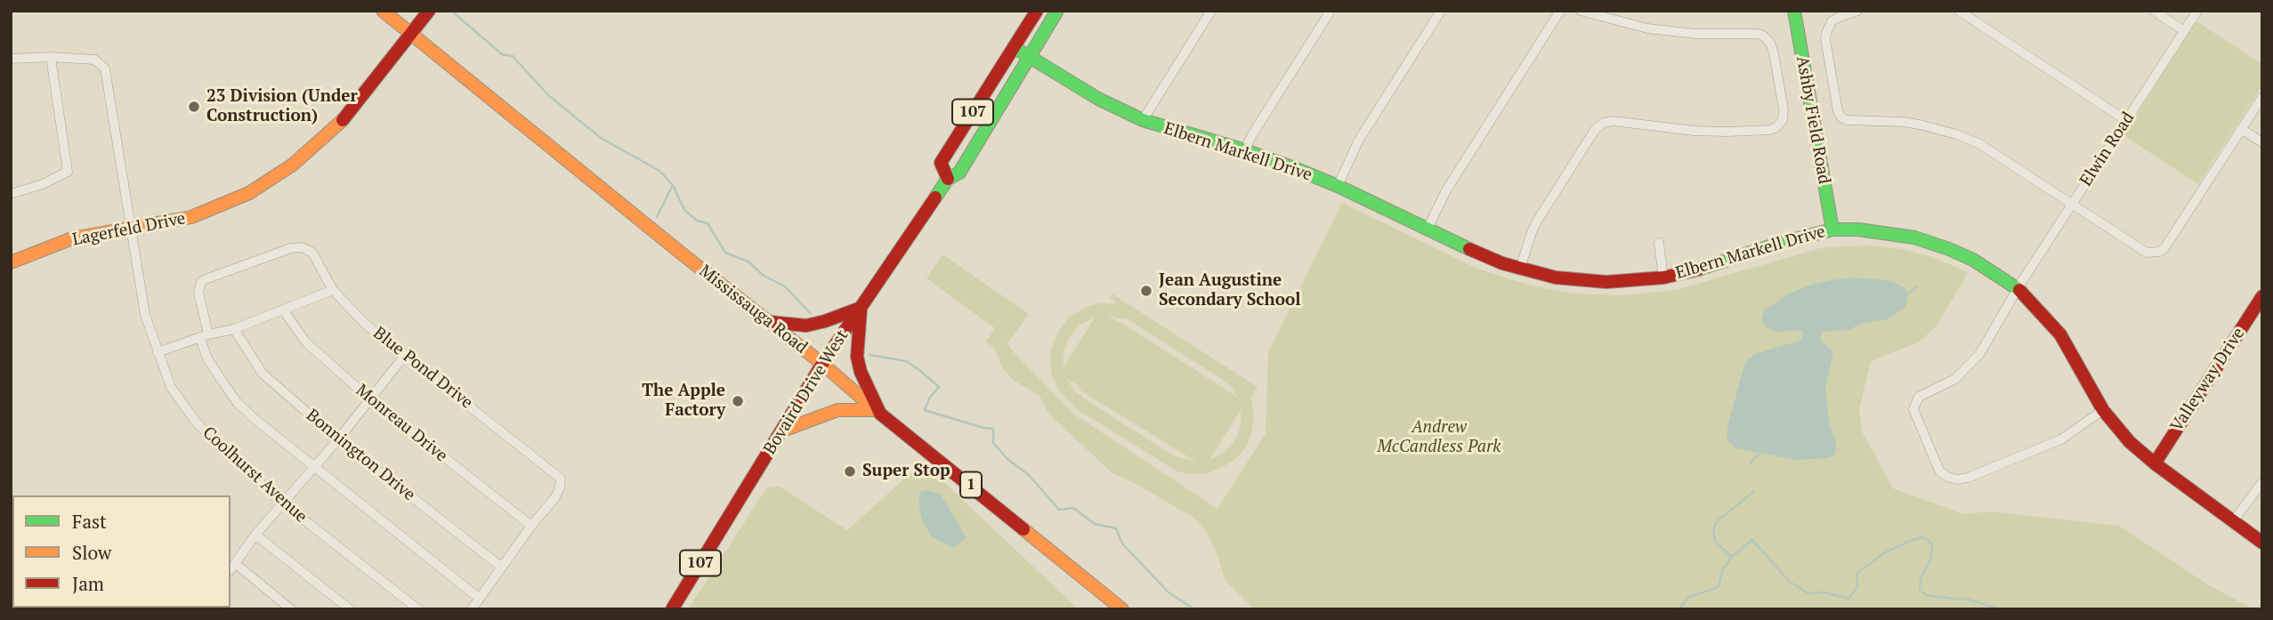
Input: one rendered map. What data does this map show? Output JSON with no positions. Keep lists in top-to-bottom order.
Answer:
{
  "streets": {
    "street": [
      "107",
      "Ashby Field Road",
      "Elwin Road",
      "Elbern Markell Drive",
      "Lagerfeld Drive",
      "Mississauga Road",
      "Blue Pond Drive",
      "Valleyway Drive",
      "Bovaird Drive West",
      "Monreau Drive",
      "Bonnington Drive",
      "Coolhurst Avenue",
      "1"
    ]
  },
  "crossings": [
    ["107", "Elbern Markell Drive"],
    ["107", "Bovaird Drive West"],
    ["Ashby Field Road", "Elbern Markell Drive"],
    ["Elwin Road", "Elbern Markell Drive"],
    ["Elbern Markell Drive", "Valleyway Drive"],
    ["Elbern Markell Drive", "Bovaird Drive West"],
    ["Lagerfeld Drive", "Mississauga Road"],
    ["Lagerfeld Drive", "Coolhurst Avenue"],
    ["Mississauga Road", "Bovaird Drive West"],
    ["Blue Pond Drive", "Monreau Drive"],
    ["Blue Pond Drive", "Bonnington Drive"]
  ],
  "parks": ["Andrew McCandless Park"],
  "places": [
    "23 Division (Under Construction)",
    "Jean Augustine Secondary School",
    "The Apple Factory",
    "Super Stop"
  ],
  "legend": ["Fast", "Slow", "Jam"]
}
